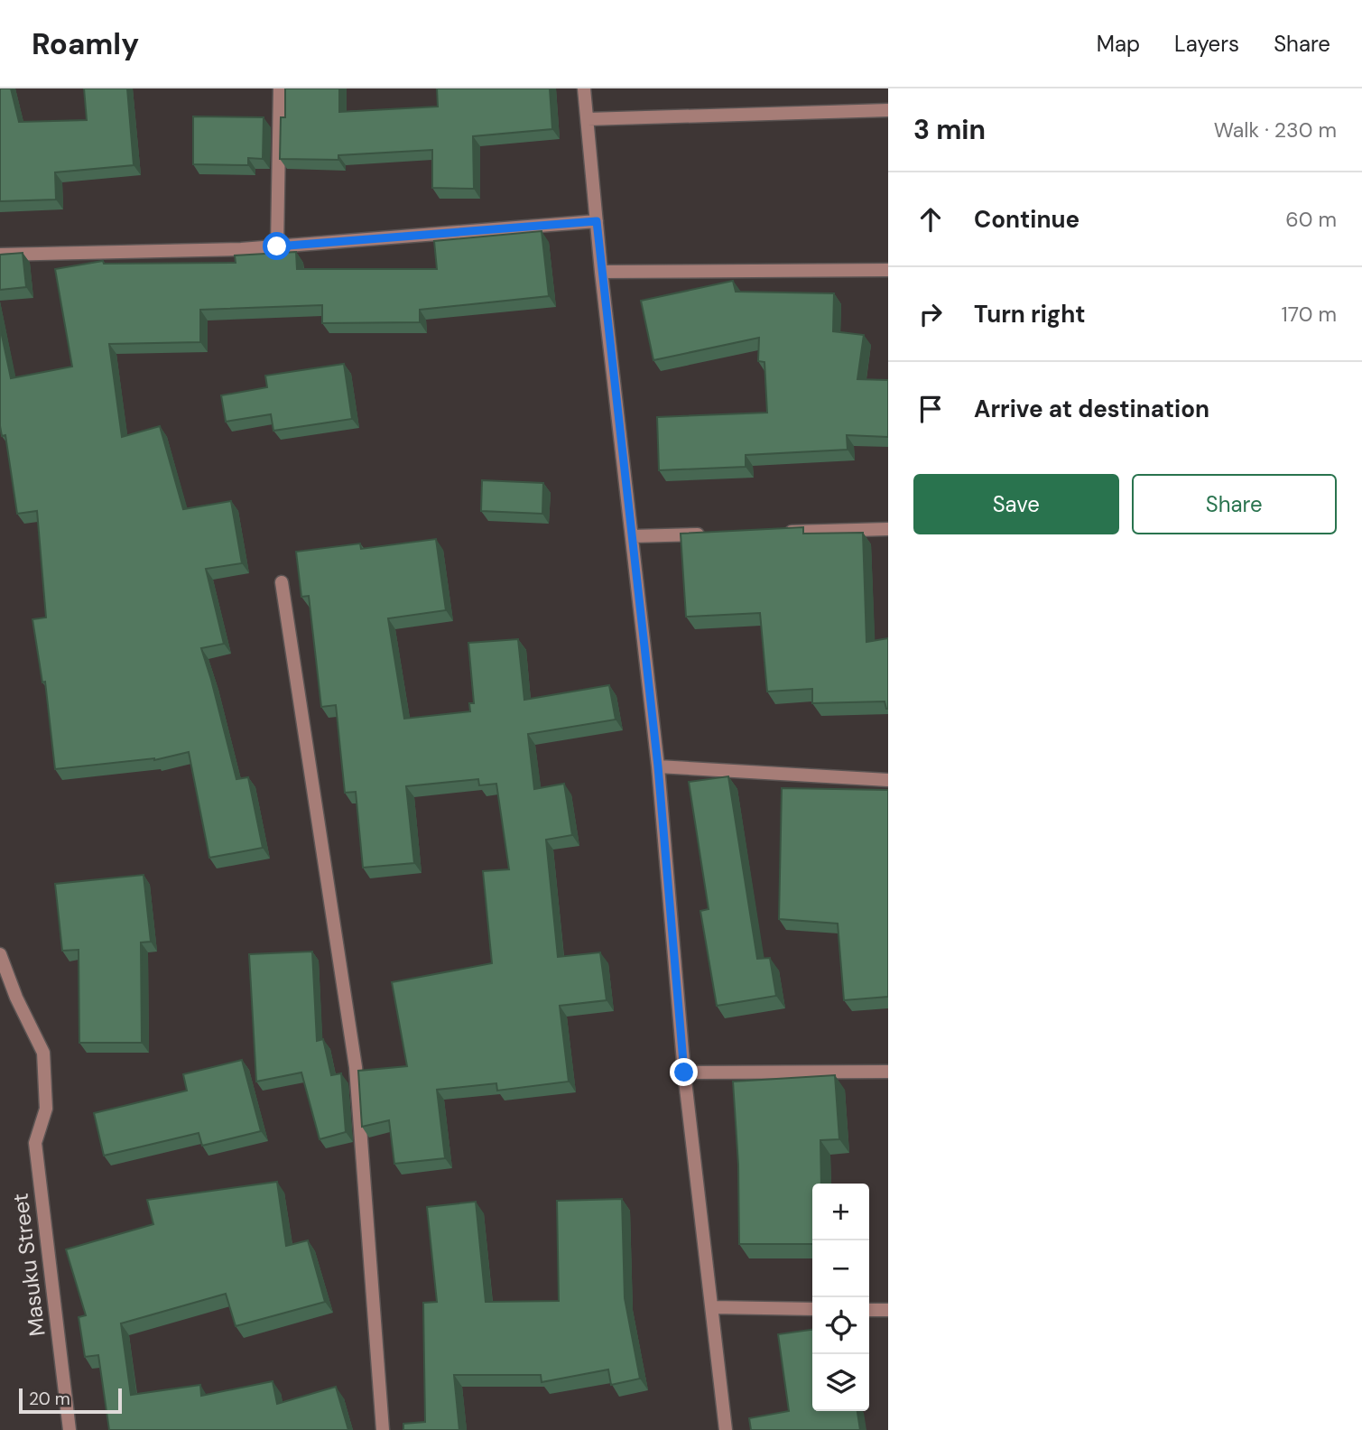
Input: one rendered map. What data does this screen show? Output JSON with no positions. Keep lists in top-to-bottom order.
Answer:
{
  "streets": {
    "street": ["Masuku Street"]
  },
  "scale_bar": "20 m",
  "page": {
    "header": "Roamly",
    "nav": ["Map", "Layers", "Share"],
    "heading": ["3 min", "Walk · 230 m"],
    "list": [
      ["Continue", "60 m"],
      ["Turn right", "170 m"],
      "Arrive at destination"
    ],
    "buttons": ["Save", "Share"],
    "map_buttons": ["+", "−"],
    "scale": "20 m"
  }
}
